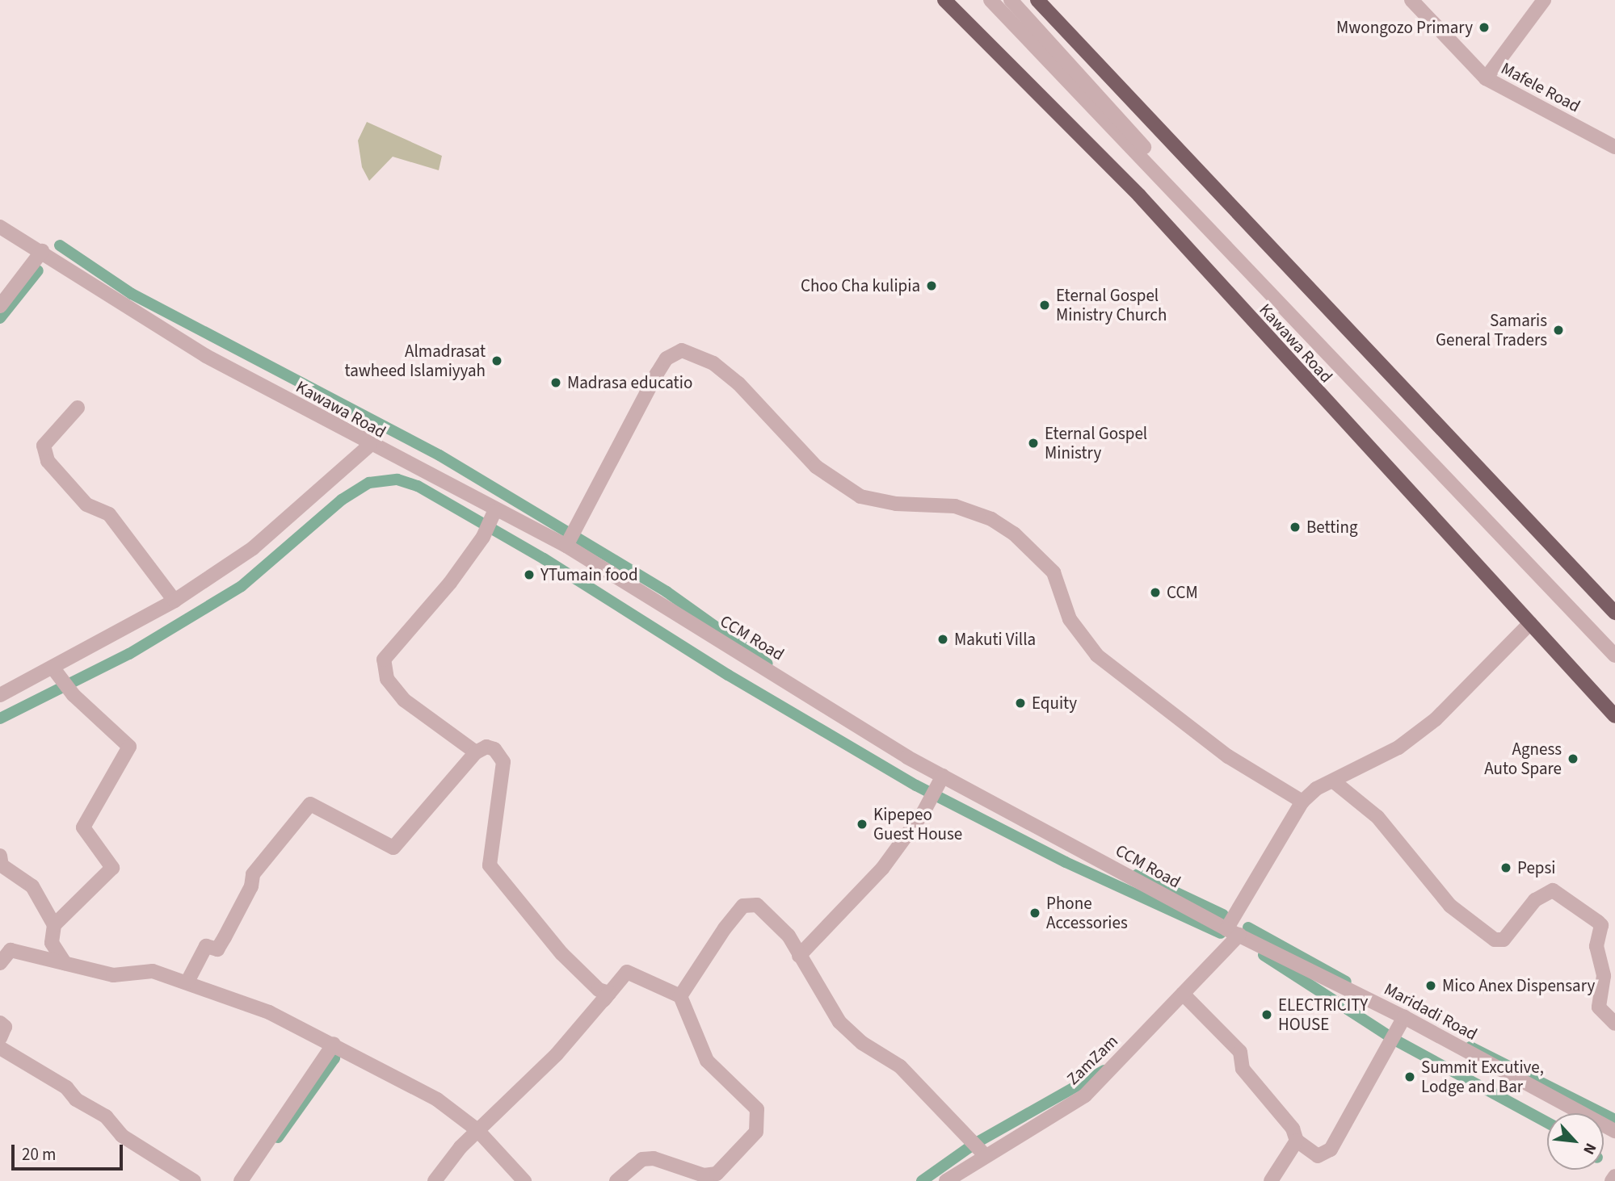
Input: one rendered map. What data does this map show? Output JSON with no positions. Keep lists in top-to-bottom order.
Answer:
{
  "streets": {
    "main road": ["Kawawa Road"],
    "street": [
      "Mafele Road",
      "CCM Road",
      "Maridadi Road",
      "ZamZam"
    ]
  },
  "crossings": [
    ["Kawawa Road", "CCM Road"],
    ["CCM Road", "Maridadi Road"],
    ["CCM Road", "ZamZam"],
    ["Maridadi Road", "ZamZam"]
  ],
  "places": [
    "Mwongozo Primary",
    "Choo Cha kulipia",
    "Eternal Gospel Ministry Church",
    "Samaris General Traders",
    "Almadrasat tawheed Islamiyyah",
    "Madrasa educatio",
    "Eternal Gospel Ministry",
    "Betting",
    "YTumain food",
    "CCM",
    "Makuti Villa",
    "Equity",
    "Agness Auto Spare",
    "Kipepeo Guest House",
    "Pepsi",
    "Phone Accessories",
    "Mico Anex Dispensary",
    "ELECTRICITY HOUSE",
    "Summit Excutive, Lodge and Bar"
  ],
  "scale_bar": "20 m",
  "north": "bottom right"
}
